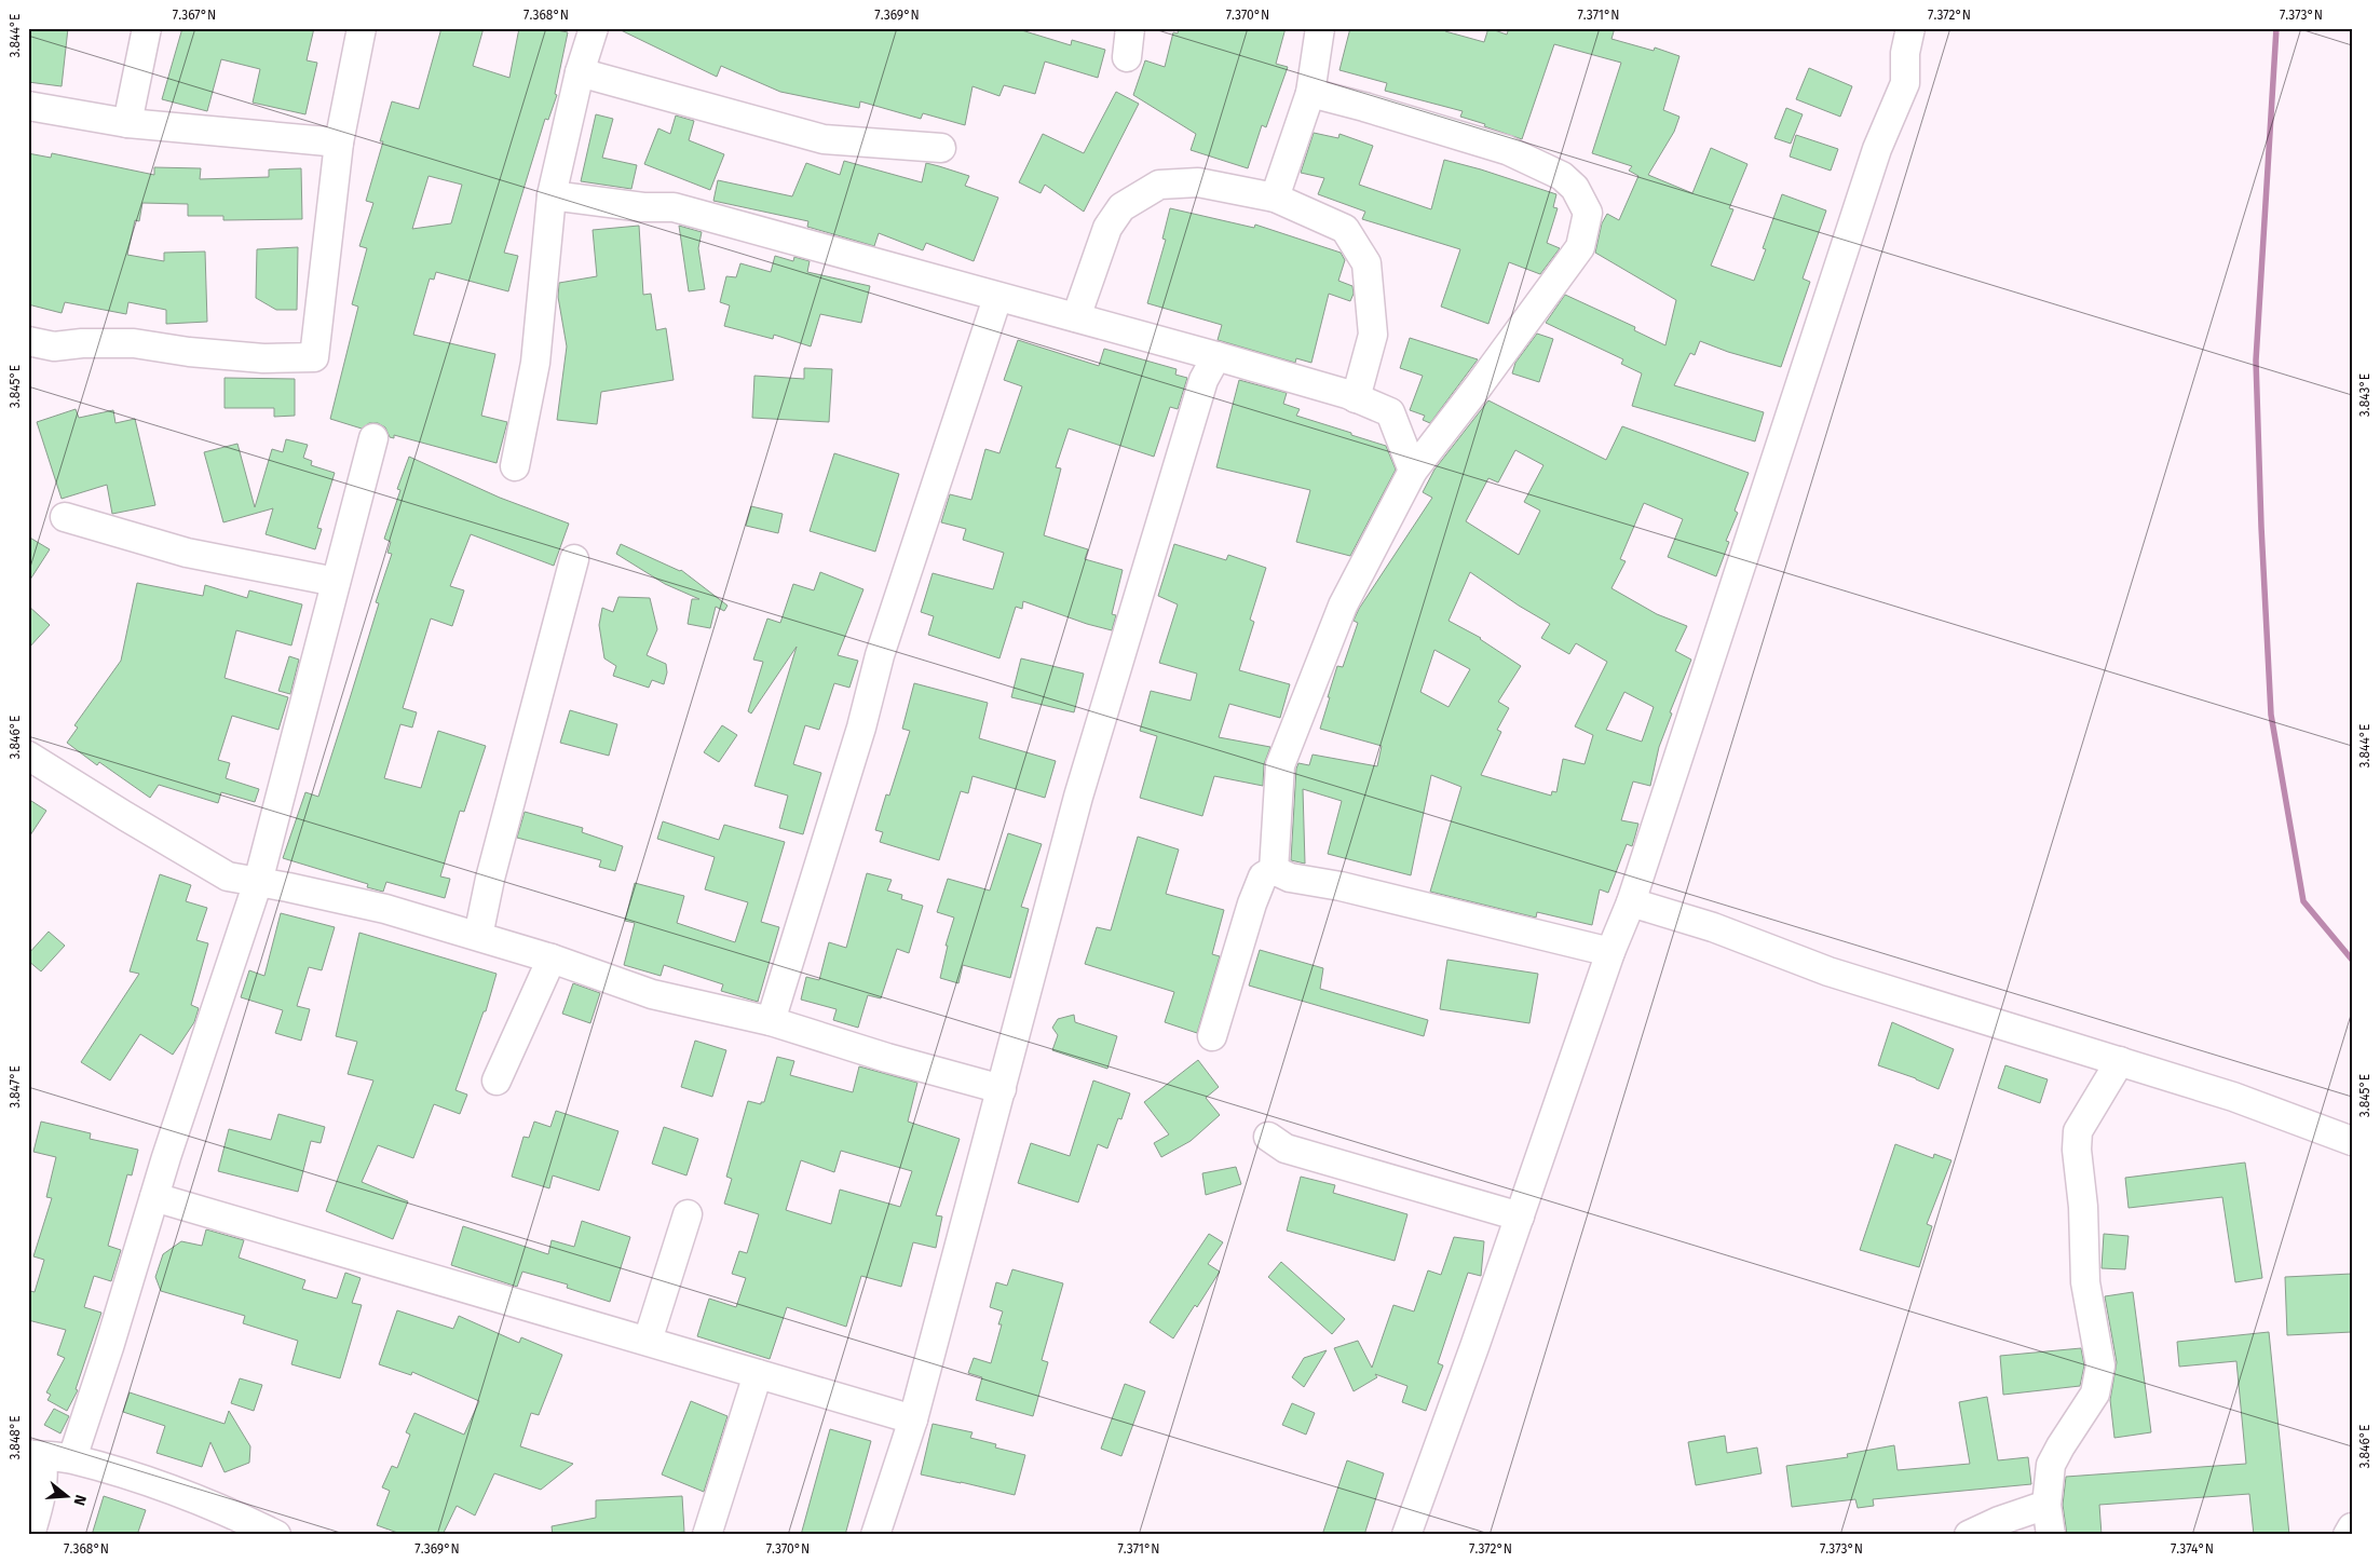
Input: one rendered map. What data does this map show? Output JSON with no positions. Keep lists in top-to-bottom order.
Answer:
{
  "north": "right",
  "coordinates": [
    "7.367°N",
    "7.368°N",
    "7.369°N",
    "7.370°N",
    "7.371°N",
    "7.372°N",
    "7.373°N",
    "3.844°E",
    "3.845°E",
    "3.843°E",
    "3.846°E",
    "3.847°E",
    "3.848°E",
    "7.374°N"
  ]
}
